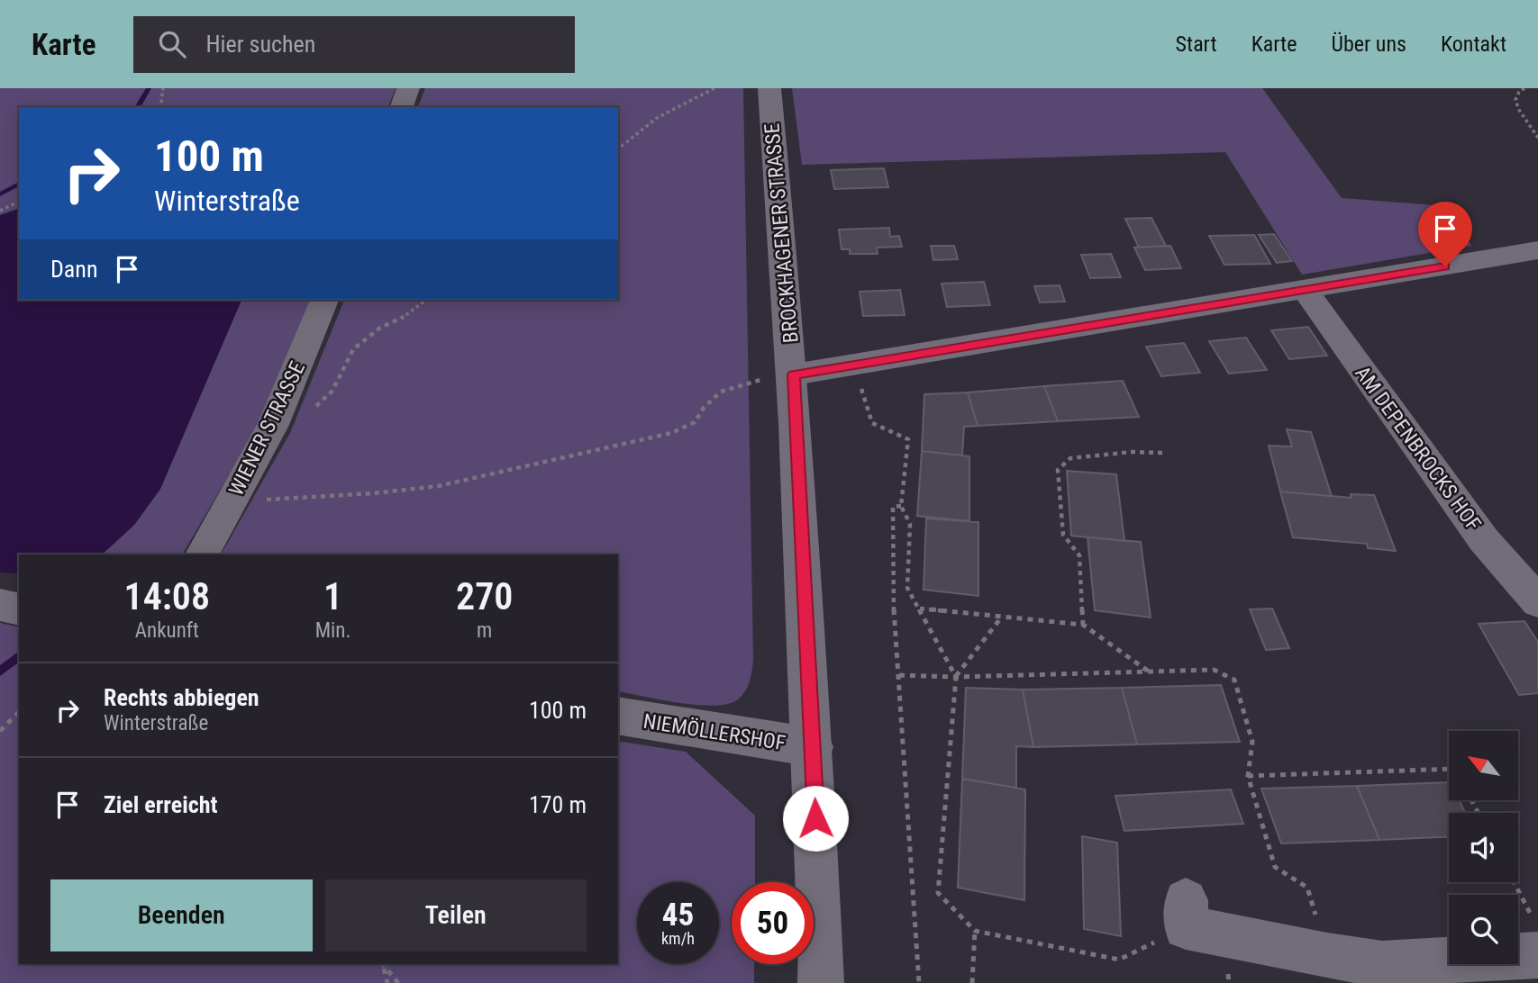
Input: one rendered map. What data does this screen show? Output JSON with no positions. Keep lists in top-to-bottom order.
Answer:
{
  "streets": {
    "street": [
      "BROCKHAGENER STRASSE",
      "WIENER STRASSE",
      "AM DEPENBROCKS HOF",
      "NIEMÖLLERSHOF"
    ]
  },
  "crossings": [
    ["BROCKHAGENER STRASSE", "NIEMÖLLERSHOF"]
  ],
  "north": "top left",
  "page": {
    "header": "Karte",
    "search": "Hier suchen",
    "nav": [
      "Start",
      "Karte",
      "Über uns",
      "Kontakt"
    ],
    "turn": ["100 m", "Winterstraße"],
    "then": "Dann",
    "eta": [
      "14:08",
      "Ankunft",
      "1",
      "Min.",
      "270",
      "m"
    ],
    "list": [
      {
        "name": "Rechts abbiegen",
        "note": "Winterstraße",
        "value": "100 m"
      },
      {
        "name": "Ziel erreicht",
        "value": "170 m"
      }
    ],
    "buttons": ["Beenden", "Teilen"],
    "speed": "45 km/h",
    "limit": "50"
  }
}
